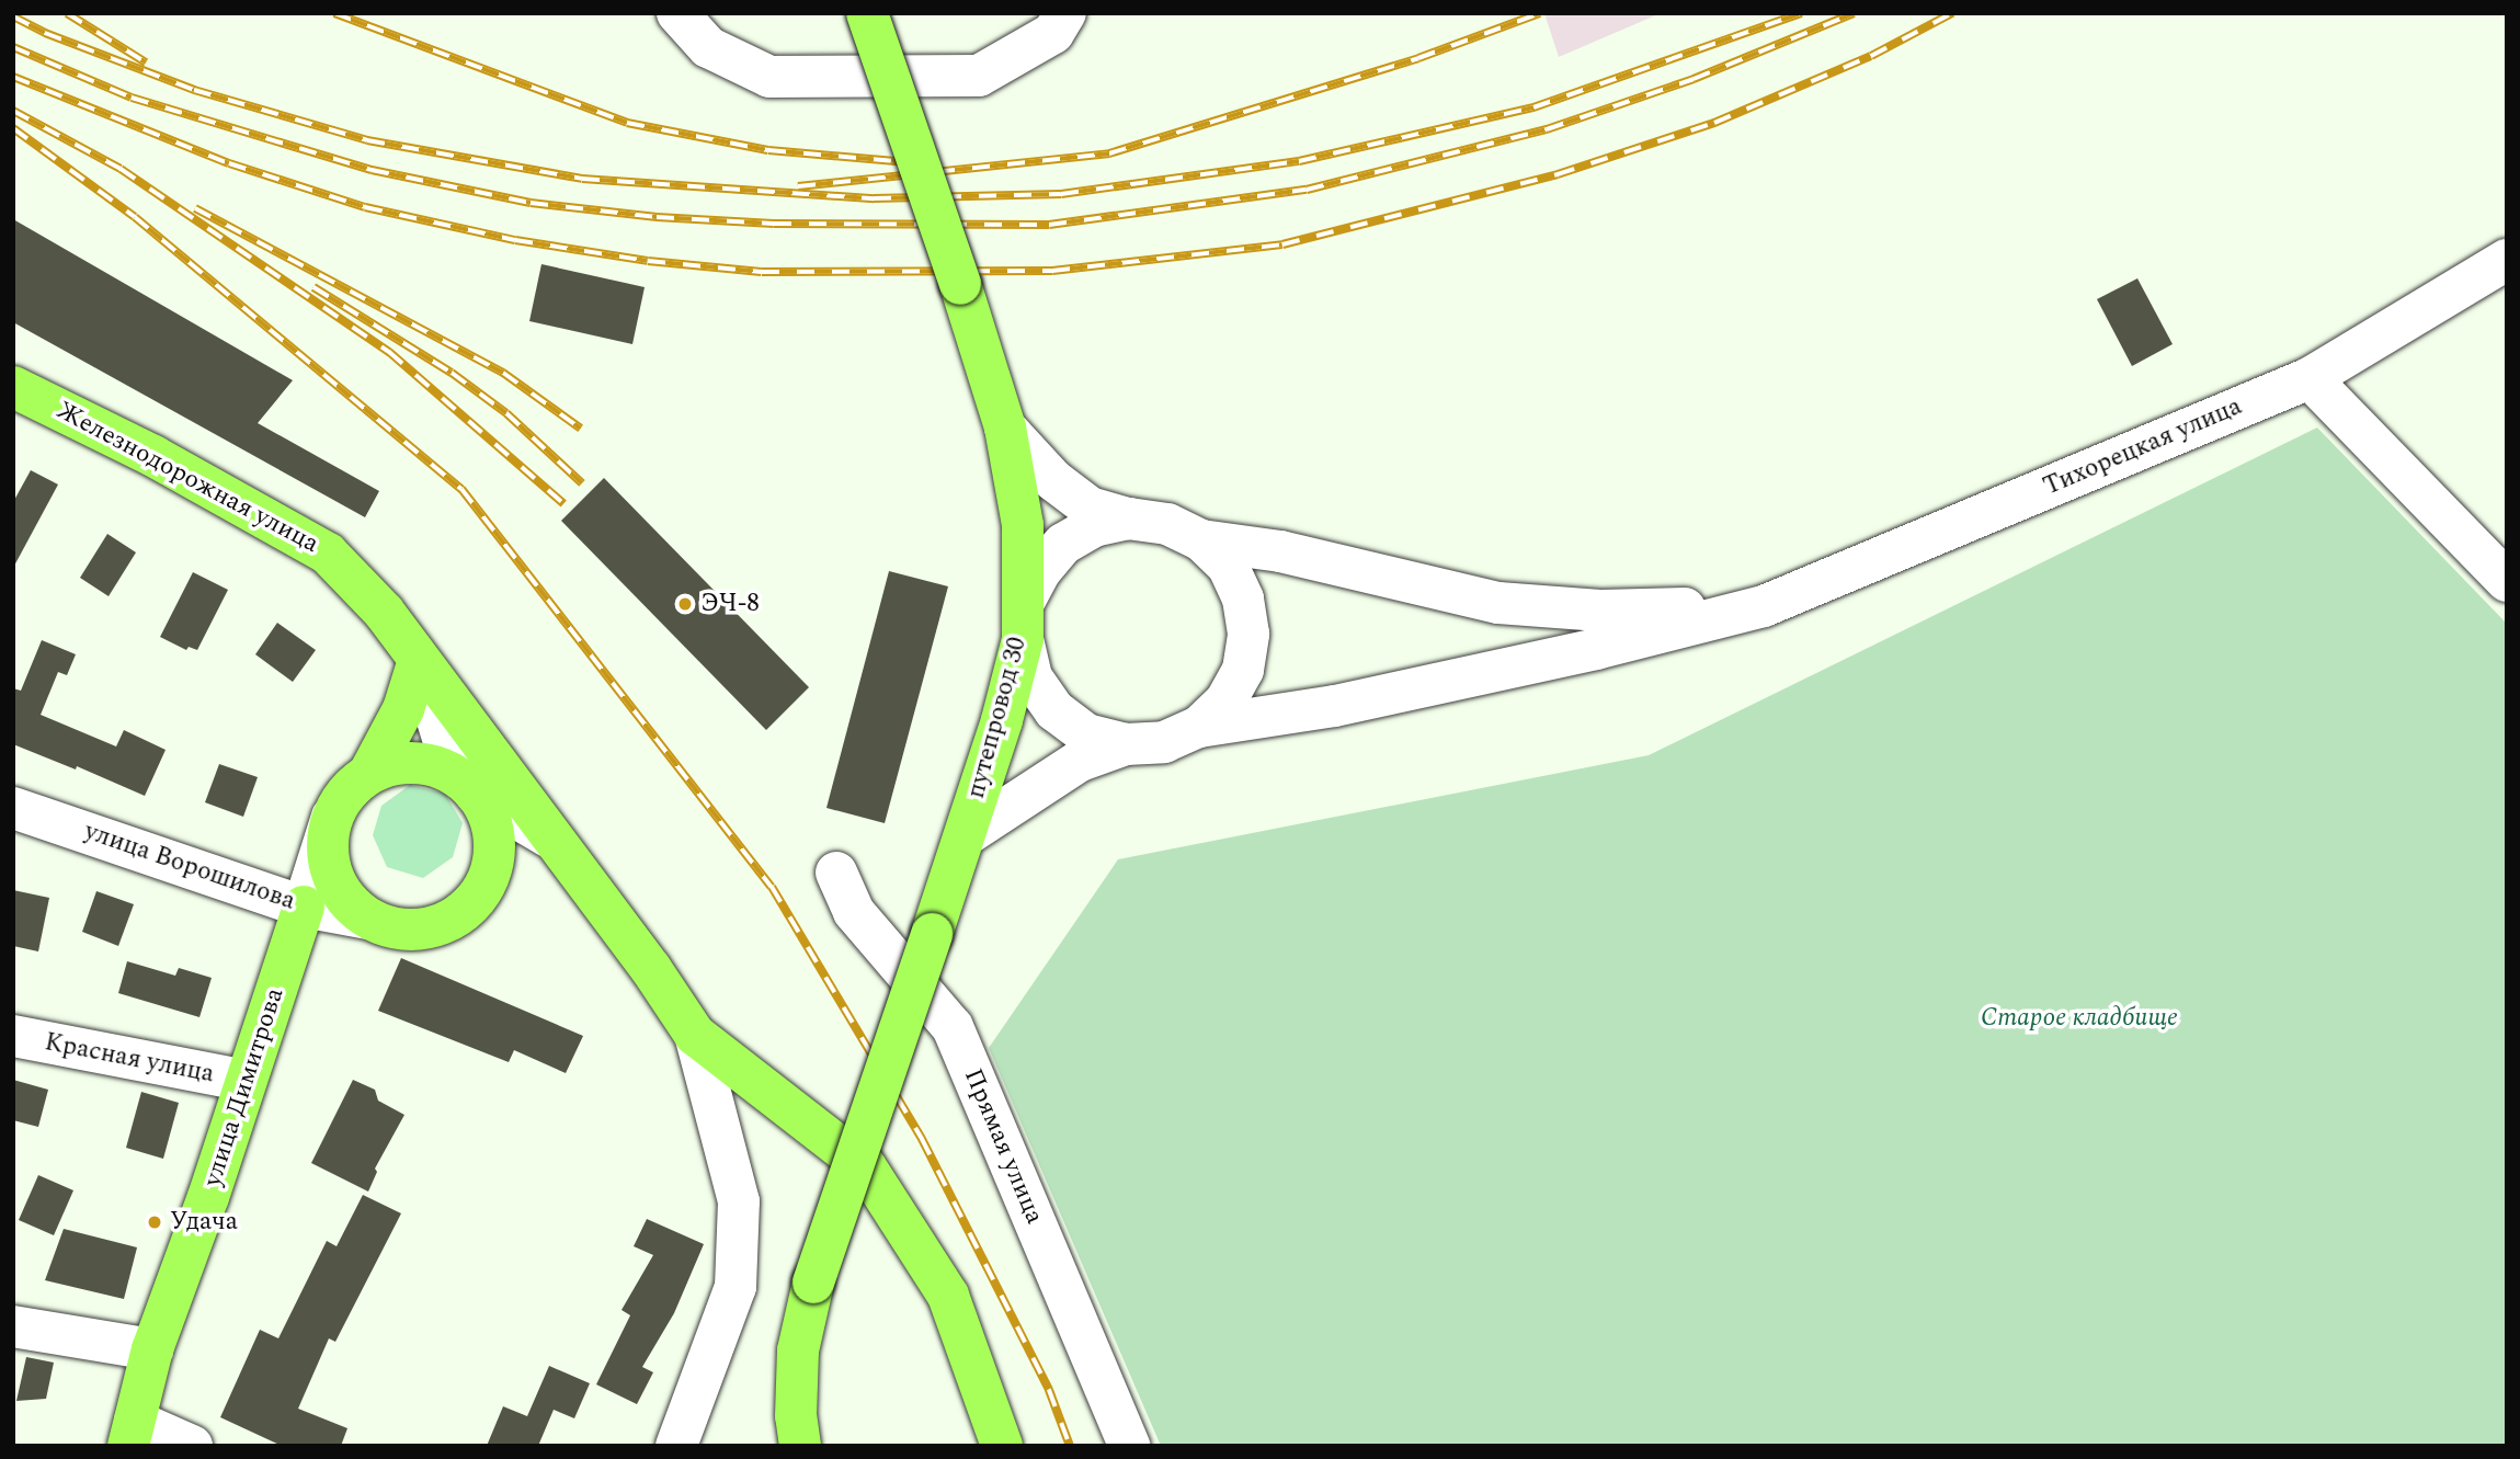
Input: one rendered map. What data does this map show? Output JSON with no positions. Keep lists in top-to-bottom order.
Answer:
{
  "streets": {
    "main road": ["Железнодорожная улица", "путепровод 30", "улица Димитрова"],
    "street": [
      "Тихорецкая улица",
      "улица Ворошилова",
      "Красная улица",
      "Прямая улица"
    ]
  },
  "crossings": [
    ["улица Ворошилова", "улица Димитрова"],
    ["Красная улица", "улица Димитрова"]
  ],
  "parks": ["Старое кладбище"],
  "places": ["ЭЧ-8", "Удача"]
}
